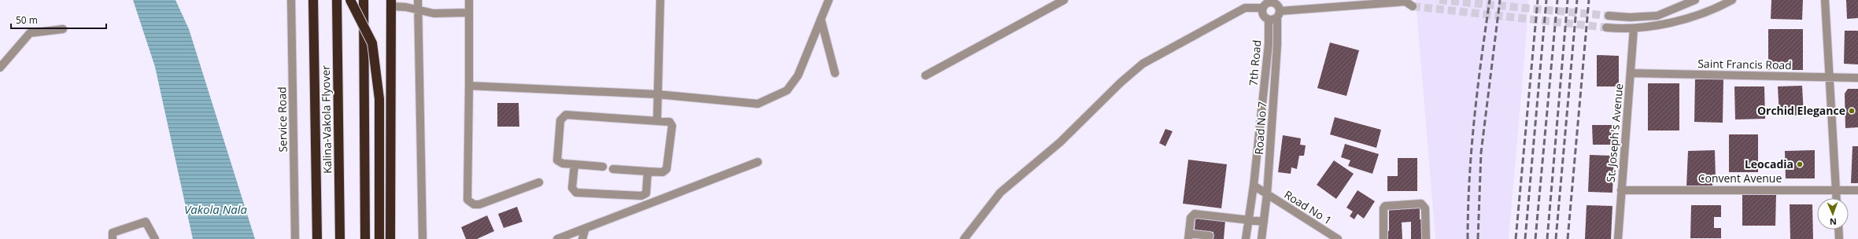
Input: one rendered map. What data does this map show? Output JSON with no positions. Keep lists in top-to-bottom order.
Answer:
{
  "streets": {
    "highway": ["Kalina-Vakola Flyover"],
    "street": [
      "7th Road",
      "Saint Francis Road",
      "Service Road",
      "Road No 7",
      "St. Joseph's Avenue",
      "Convent Avenue",
      "Road No 1"
    ]
  },
  "crossings": [
    ["7th Road", "Road No 7"],
    ["7th Road", "Road No 1"],
    ["Saint Francis Road", "St. Joseph's Avenue"],
    ["Road No 7", "Road No 1"],
    ["St. Joseph's Avenue", "Convent Avenue"]
  ],
  "water": ["Vakola Nala"],
  "places": ["Orchid Elegance", "Leocadia"],
  "scale_bar": "50 m",
  "north": "bottom"
}
